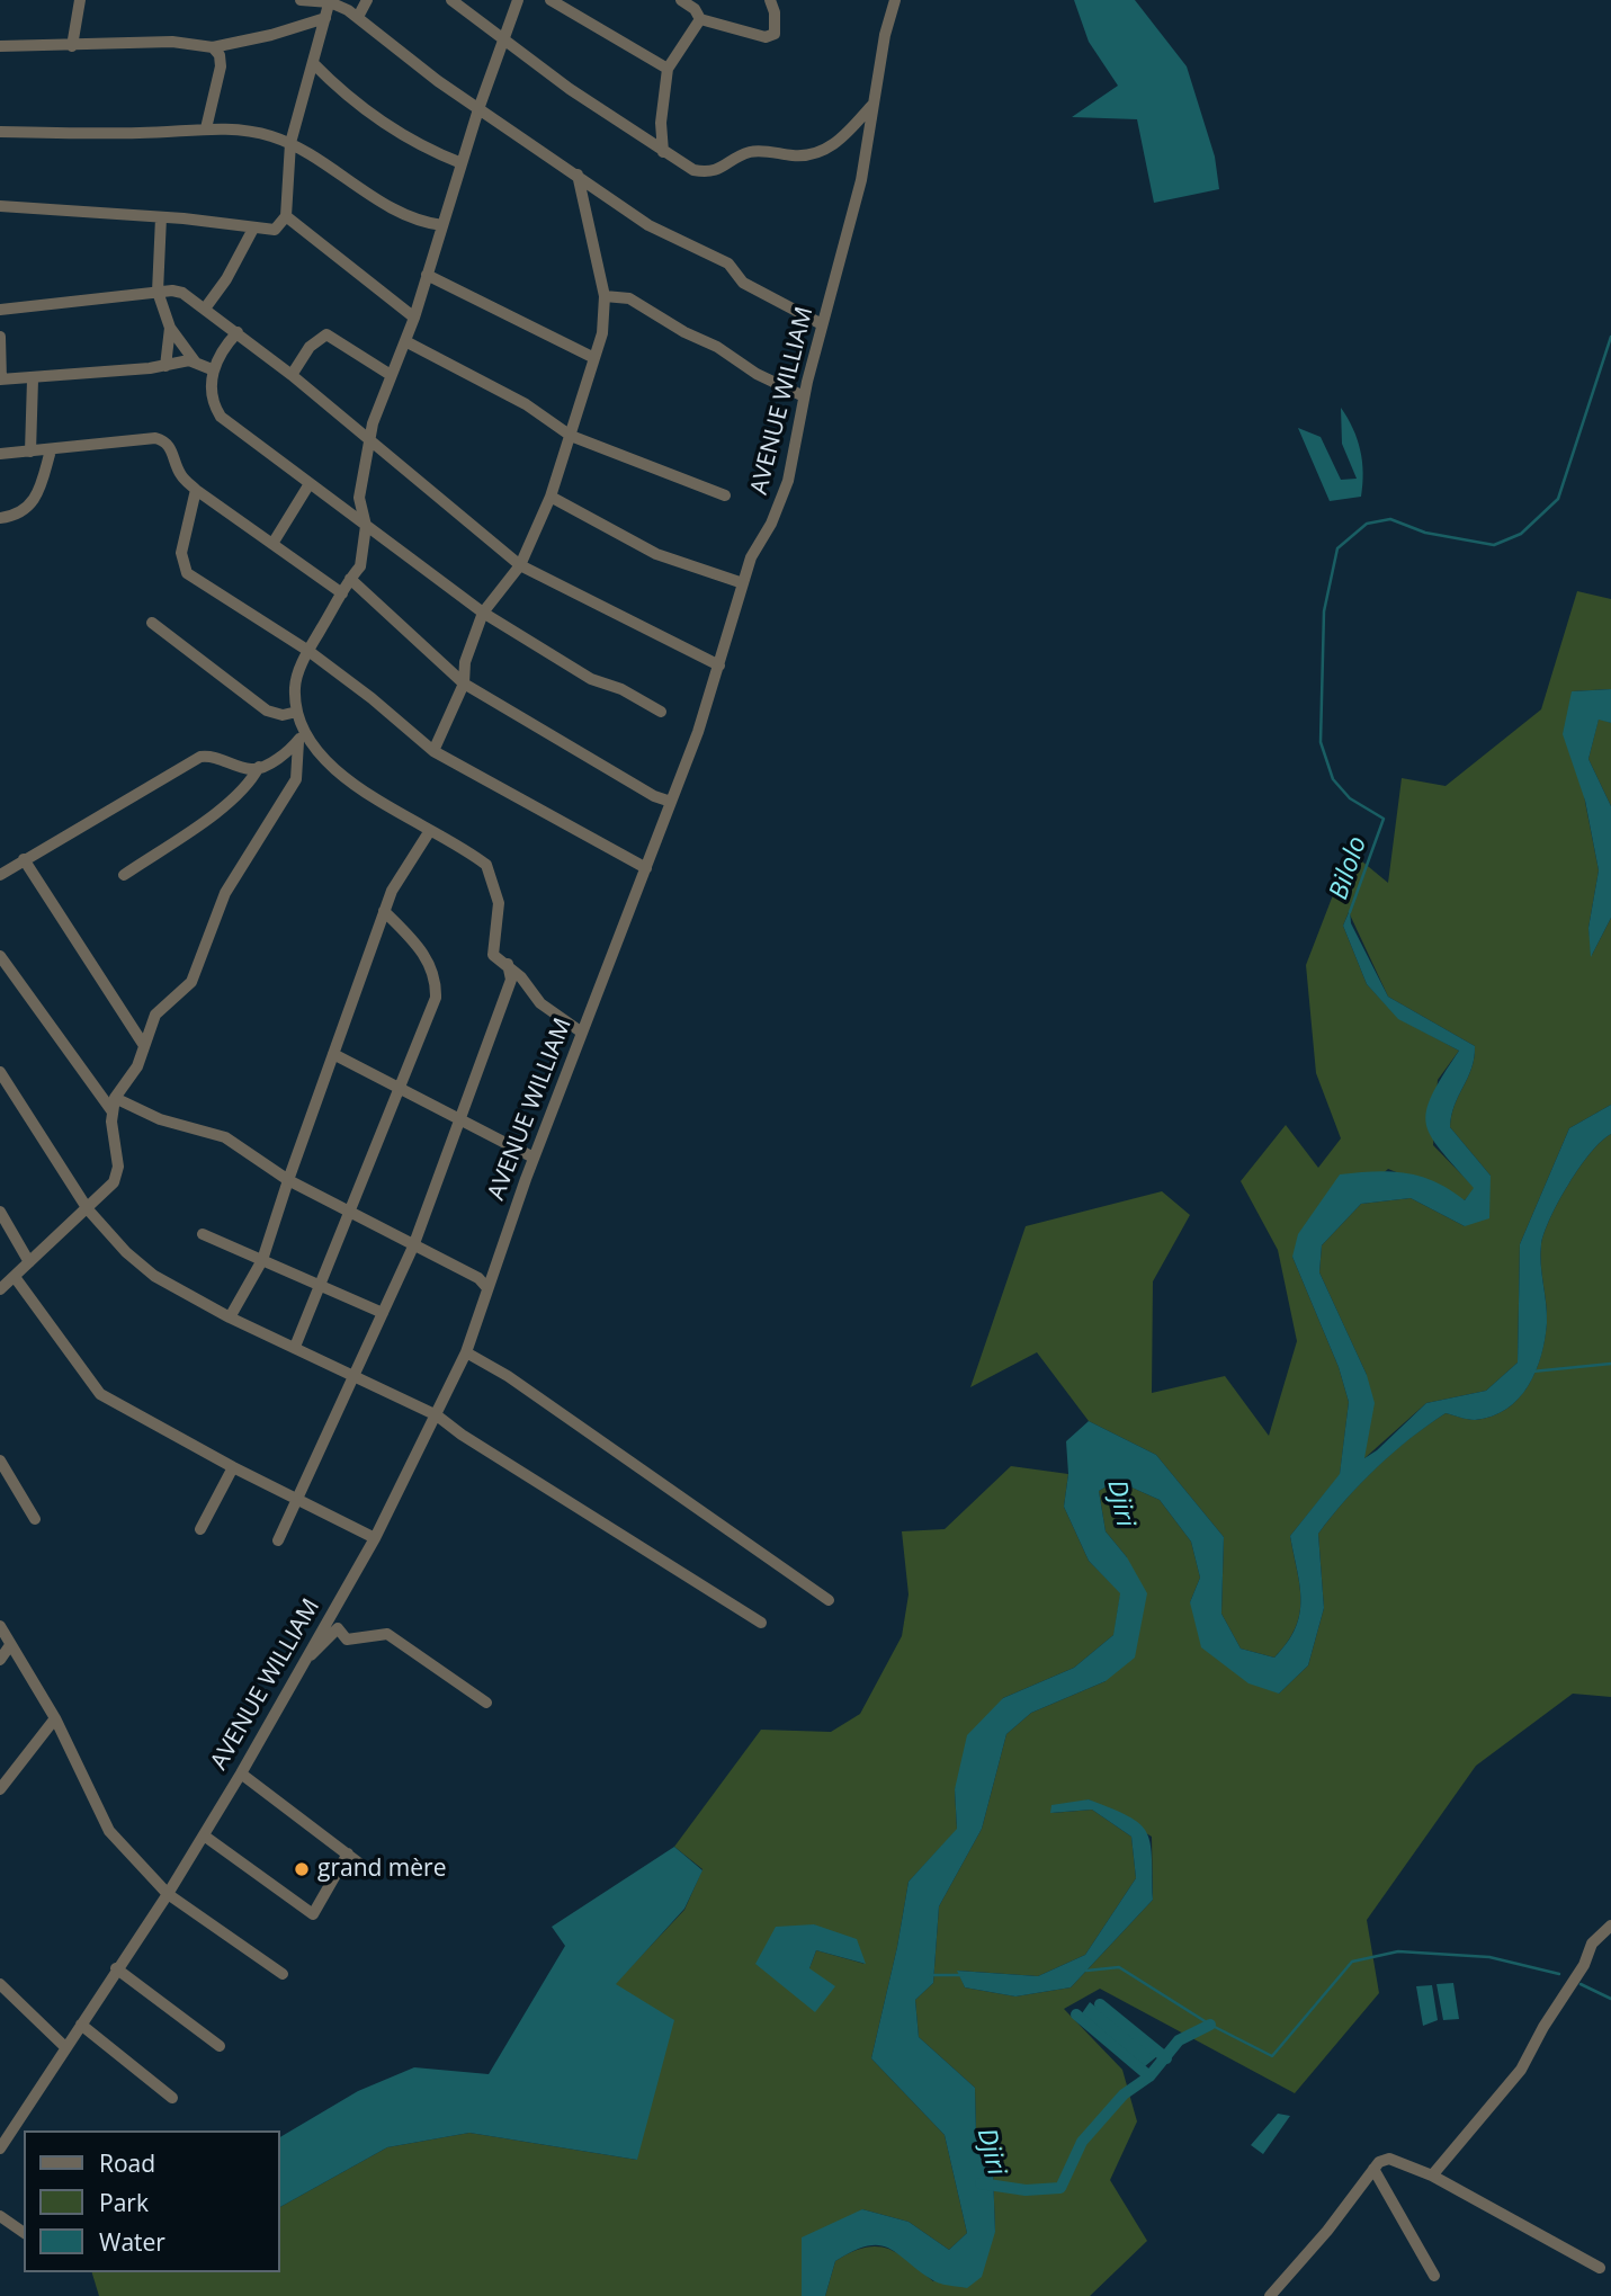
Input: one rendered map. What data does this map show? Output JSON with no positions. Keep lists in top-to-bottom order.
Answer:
{
  "streets": {
    "street": ["AVENUE WILLIAM"]
  },
  "water": ["Bilolo", "Djiri"],
  "places": ["grand mère"],
  "legend": ["Road", "Park", "Water"]
}
